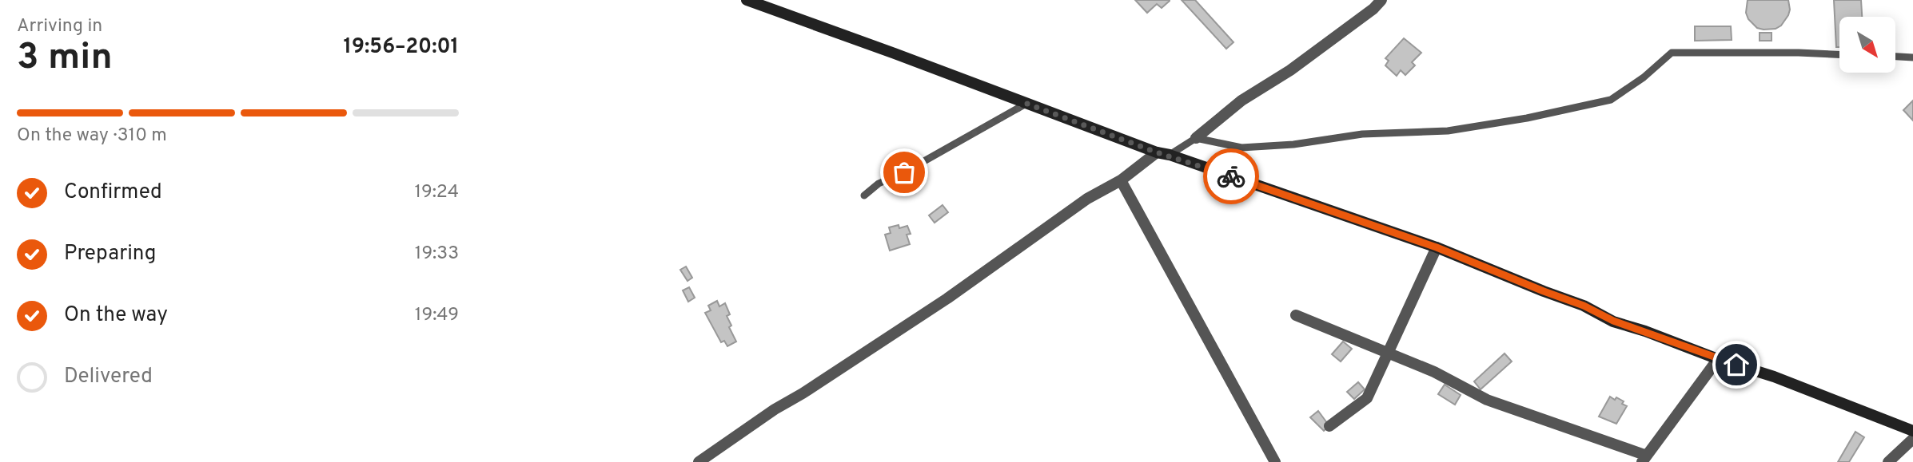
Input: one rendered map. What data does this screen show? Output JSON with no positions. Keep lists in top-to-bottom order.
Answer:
{
  "north": "bottom right",
  "page": {
    "heading": ["3 min", "Arriving in", "19:56–20:01"],
    "bar": "On the way · 310 m",
    "list": [
      ["Confirmed", "19:24"],
      ["Preparing", "19:33"],
      ["On the way", "19:49"],
      "Delivered"
    ]
  }
}
